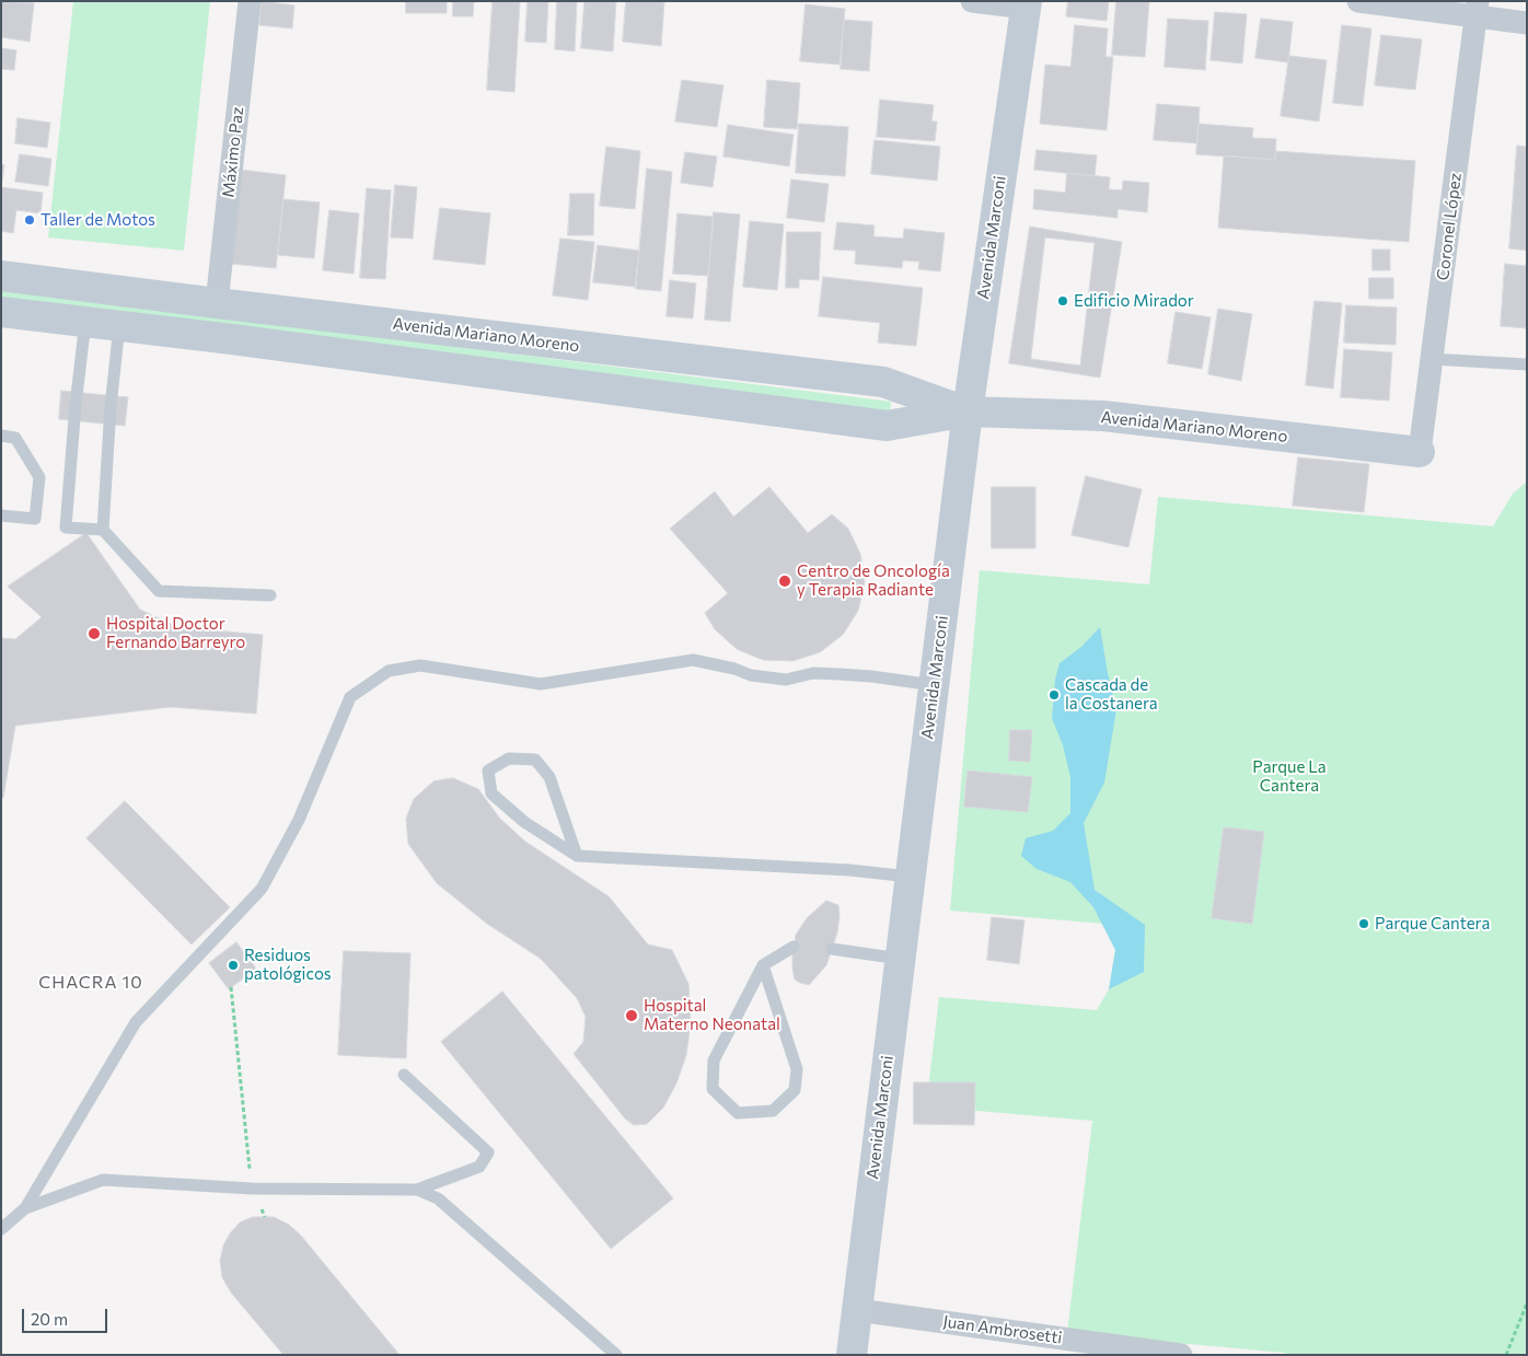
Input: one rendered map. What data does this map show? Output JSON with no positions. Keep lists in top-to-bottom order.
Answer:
{
  "streets": {
    "main road": ["Avenida Marconi", "Avenida Mariano Moreno"],
    "street": ["Máximo Paz", "Coronel López", "Juan Ambrosetti"]
  },
  "crossings": [
    ["Máximo Paz", "Avenida Mariano Moreno"],
    ["Coronel López", "Avenida Mariano Moreno"],
    ["Avenida Marconi", "Avenida Mariano Moreno"],
    ["Avenida Marconi", "Juan Ambrosetti"]
  ],
  "districts": ["CHACRA 10"],
  "parks": ["Parque La Cantera"],
  "places": [
    "Taller de Motos",
    "Edificio Mirador",
    "Centro de Oncología y Terapia Radiante",
    "Hospital Doctor Fernando Barreyro",
    "Cascada de la Costanera",
    "Parque Cantera",
    "Residuos patológicos",
    "Hospital Materno Neonatal"
  ],
  "scale_bar": "20 m"
}
